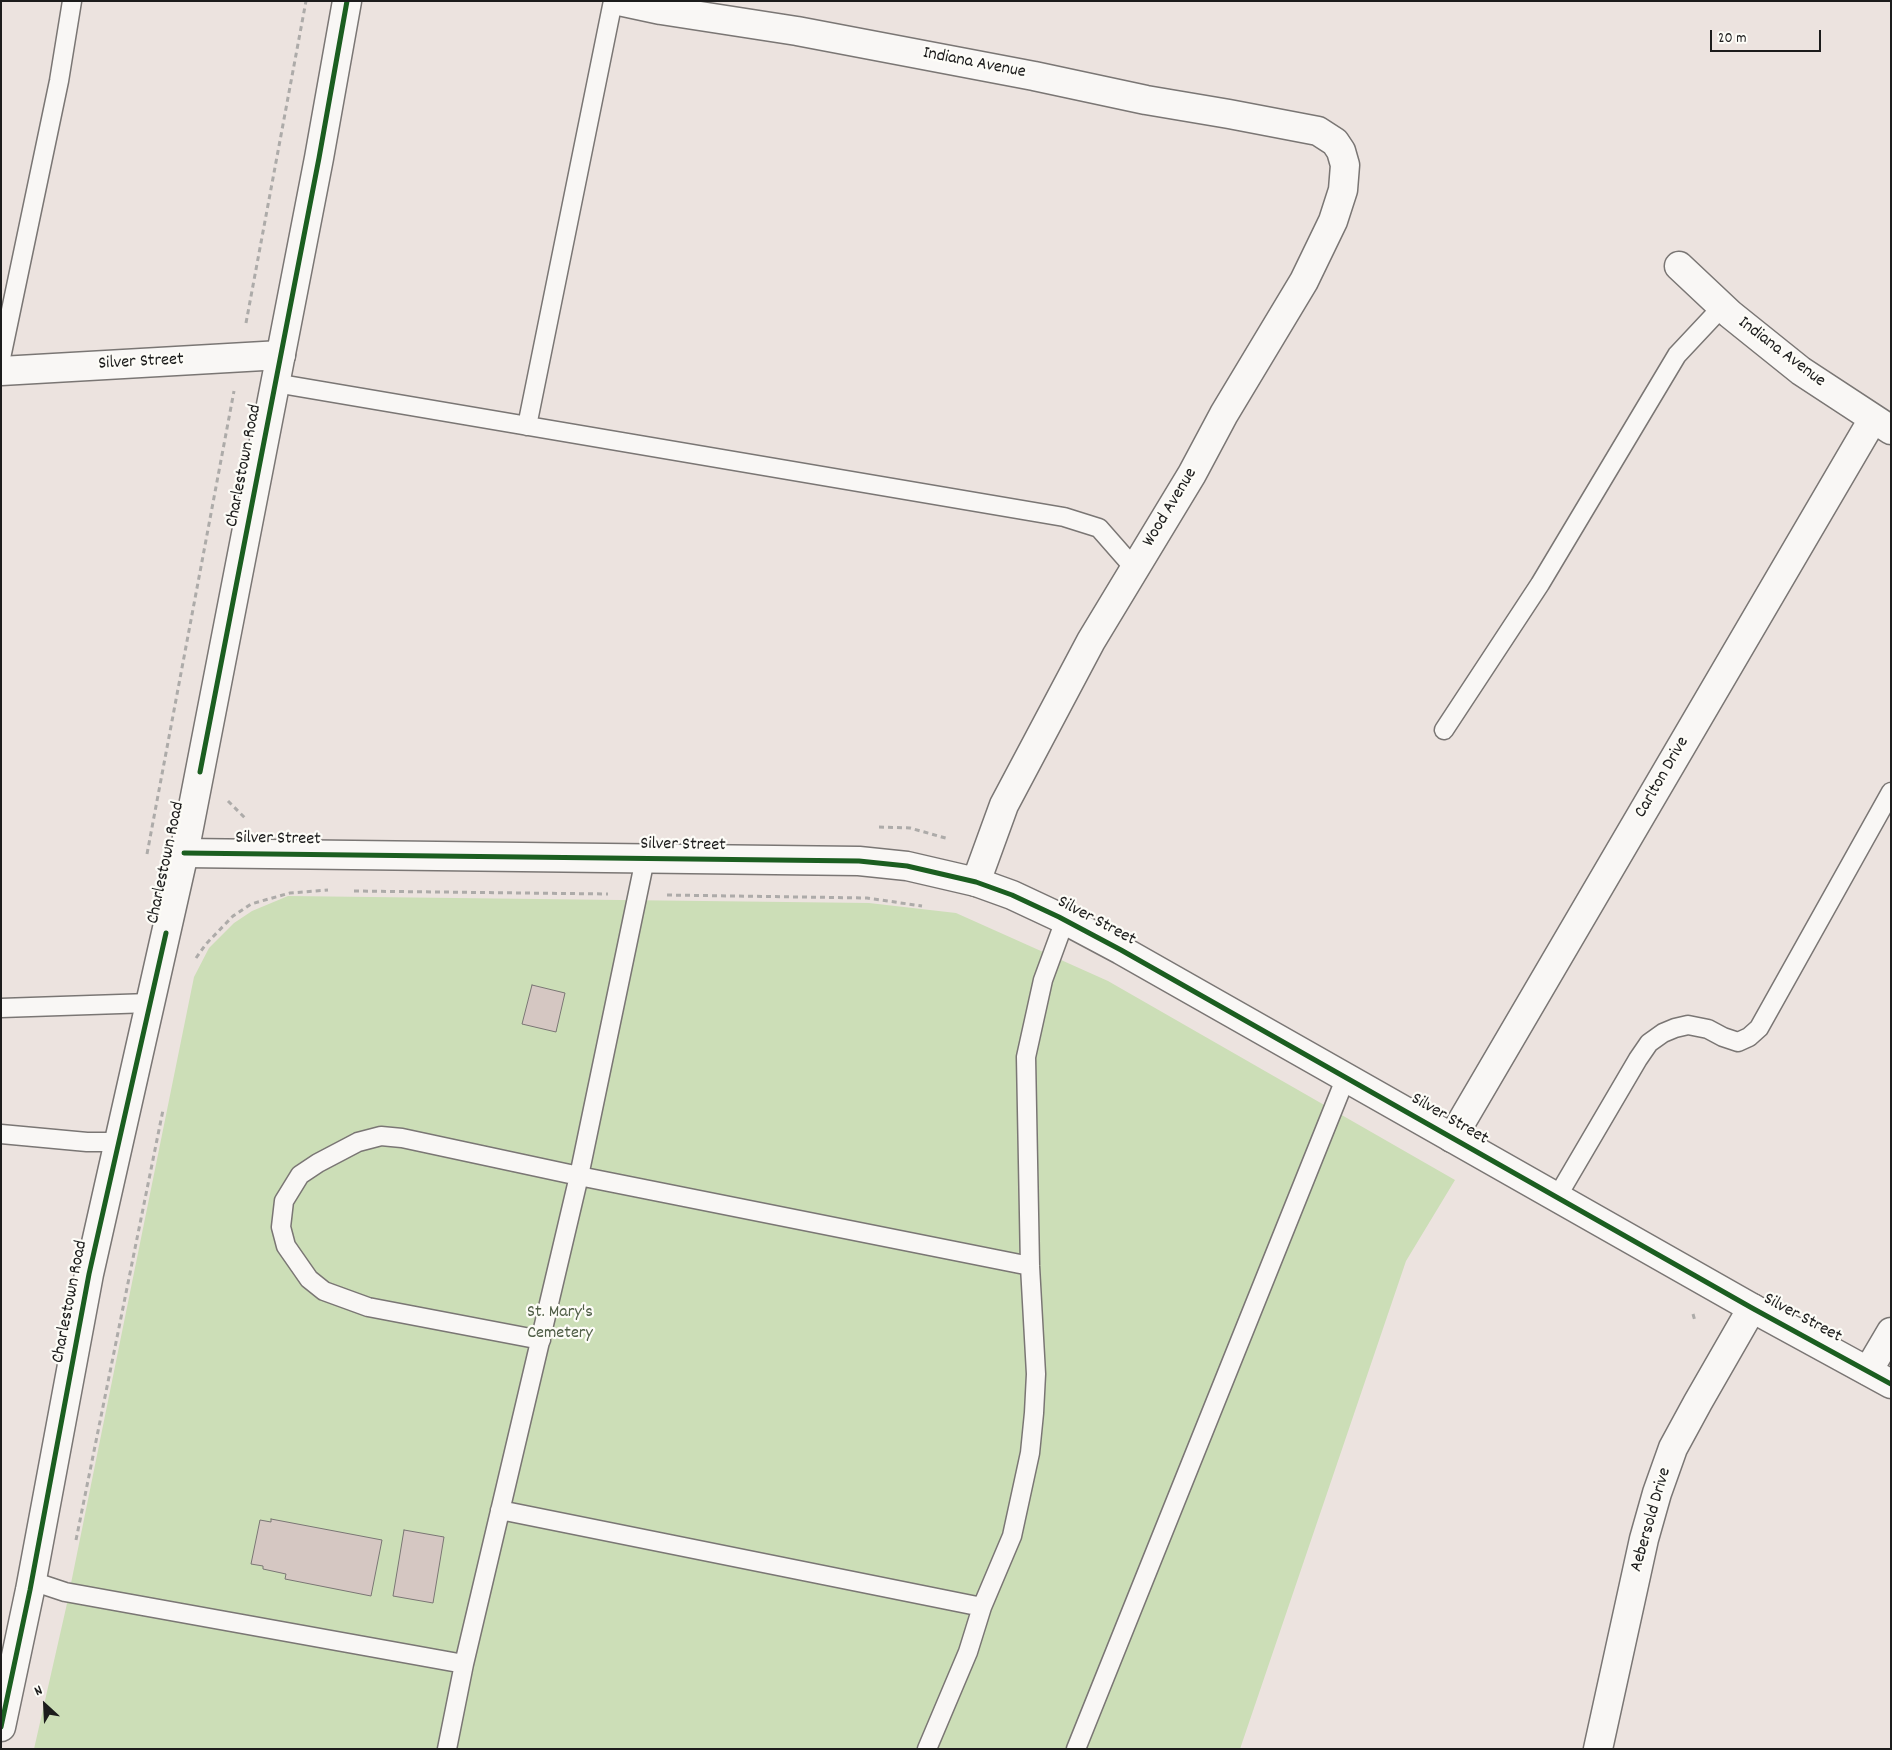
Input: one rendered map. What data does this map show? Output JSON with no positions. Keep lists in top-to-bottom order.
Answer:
{
  "streets": {
    "main road": [
      "Indiana Avenue",
      "Silver Street",
      "Charlestown Road",
      "Wood Avenue",
      "Carlton Drive",
      "Aebersold Drive"
    ]
  },
  "crossings": [
    ["Indiana Avenue", "Wood Avenue"],
    ["Indiana Avenue", "Carlton Drive"],
    ["Silver Street", "Charlestown Road"],
    ["Silver Street", "Wood Avenue"],
    ["Silver Street", "Carlton Drive"],
    ["Silver Street", "Aebersold Drive"]
  ],
  "parks": ["St. Mary's Cemetery"],
  "scale_bar": "20 m",
  "north": "top left"
}
